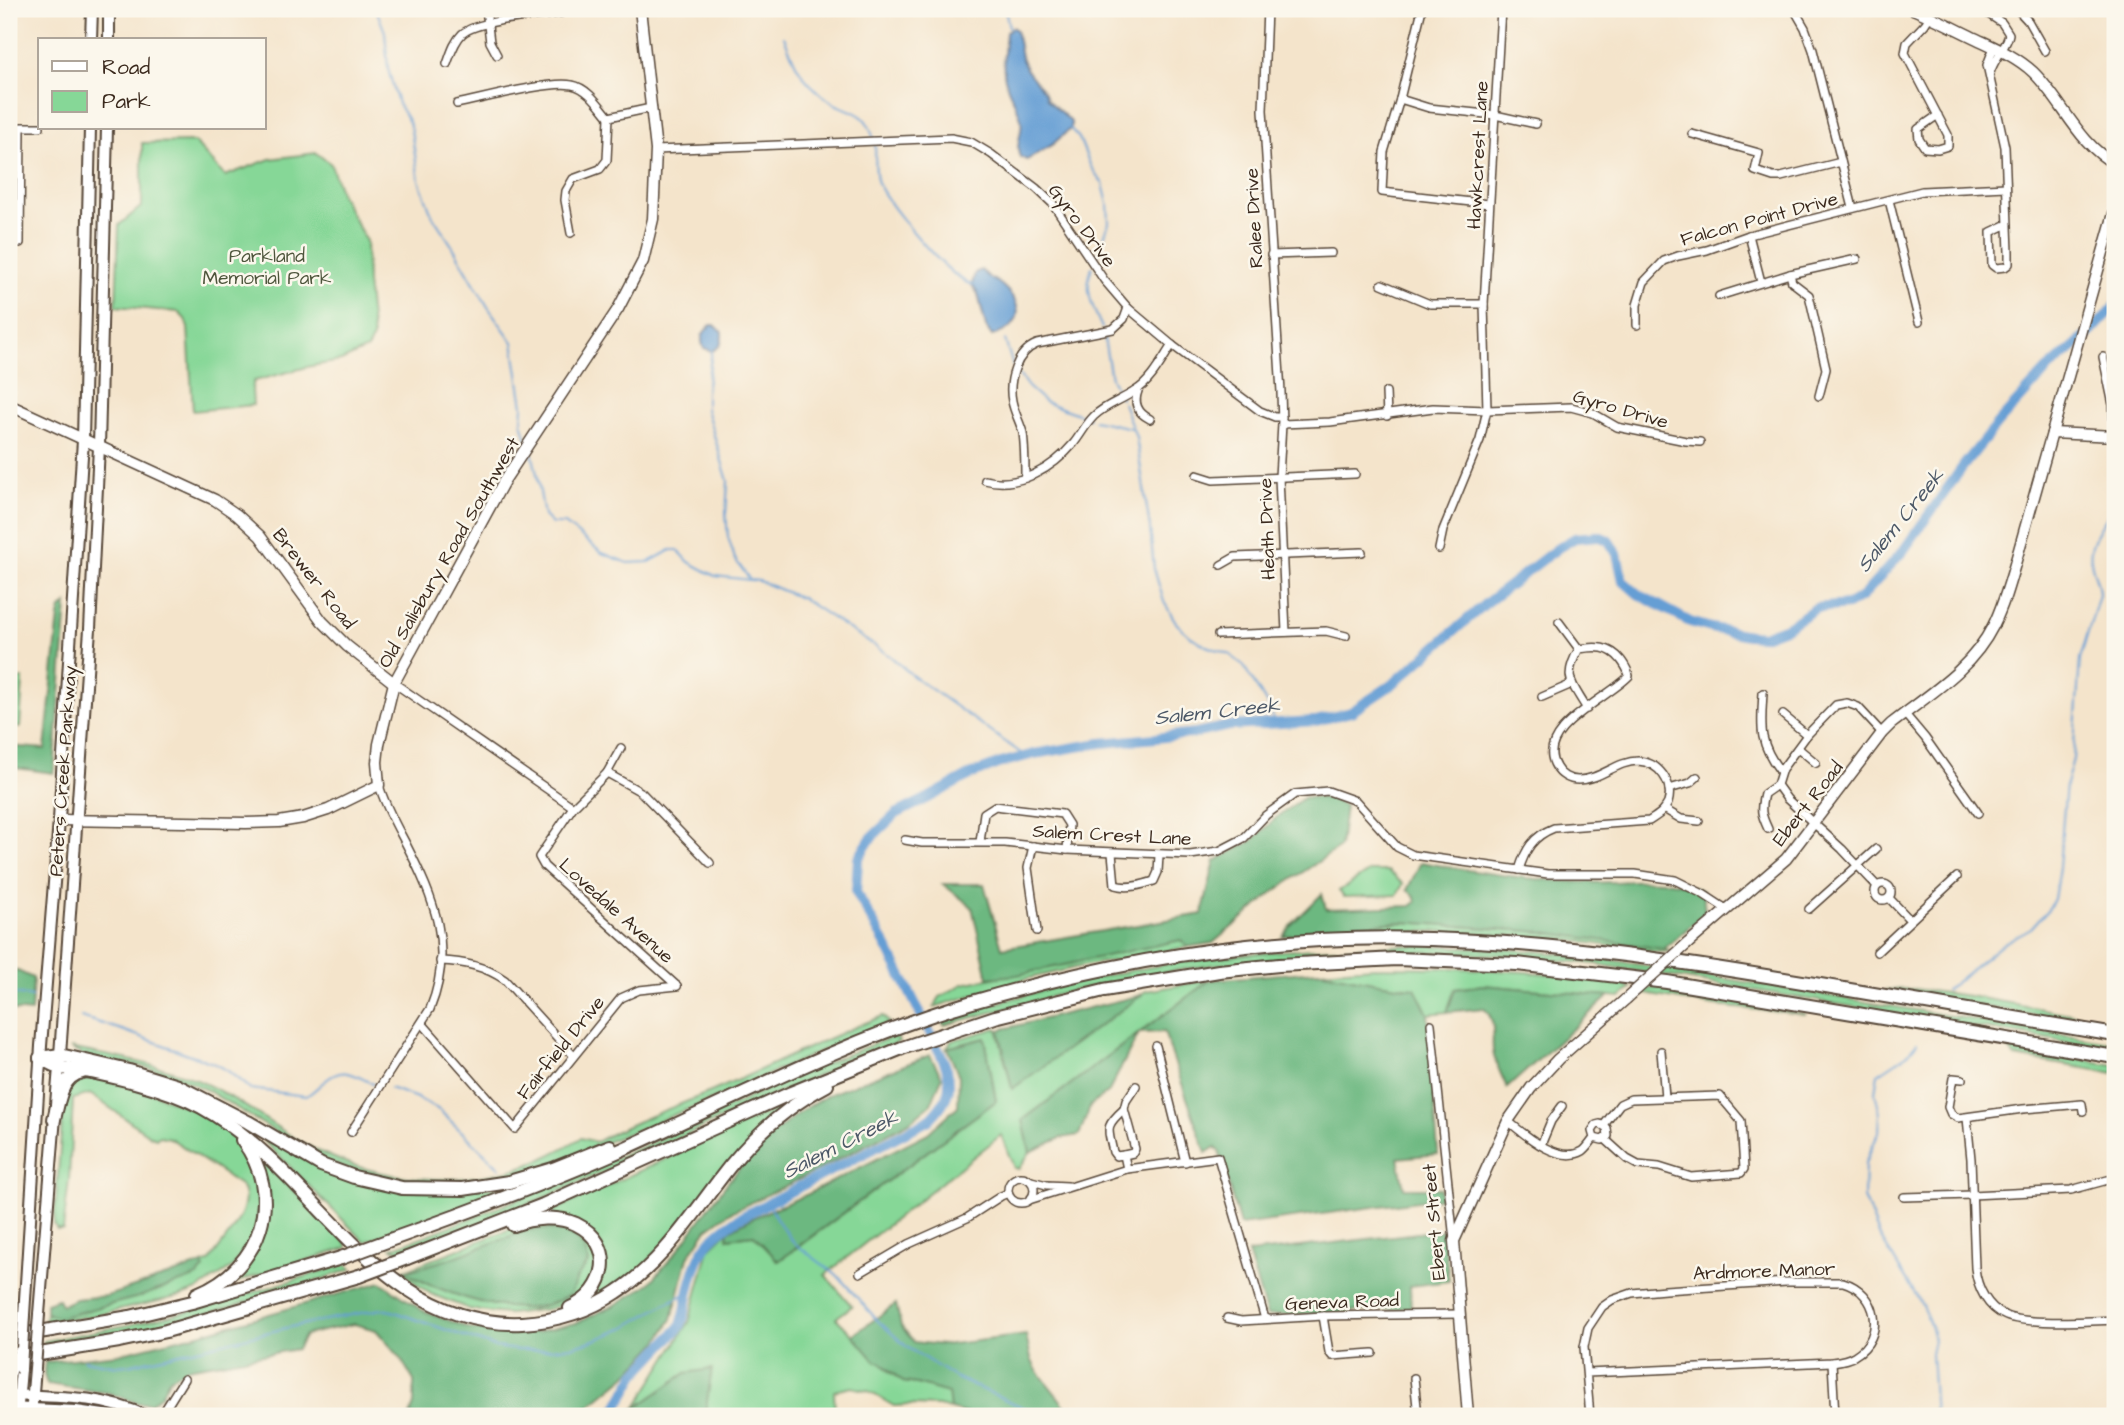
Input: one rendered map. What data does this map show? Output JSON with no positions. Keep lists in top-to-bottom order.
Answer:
{
  "streets": {
    "main road": [
      "Old Salisbury Road Southwest",
      "Brewer Road",
      "Peters Creek Parkway",
      "Ebert Road",
      "Ebert Street"
    ],
    "street": [
      "Hawkcrest Lane",
      "Ralee Drive",
      "Falcon Point Drive",
      "Gyro Drive",
      "Heath Drive",
      "Salem Crest Lane",
      "Lovedale Avenue",
      "Fairfield Drive",
      "Ardmore Manor",
      "Geneva Road"
    ]
  },
  "crossings": [
    ["Hawkcrest Lane", "Gyro Drive"],
    ["Ralee Drive", "Gyro Drive"],
    ["Ralee Drive", "Heath Drive"],
    ["Gyro Drive", "Heath Drive"],
    ["Gyro Drive", "Old Salisbury Road Southwest"],
    ["Old Salisbury Road Southwest", "Brewer Road"],
    ["Old Salisbury Road Southwest", "Fairfield Drive"],
    ["Brewer Road", "Peters Creek Parkway"],
    ["Brewer Road", "Lovedale Avenue"],
    ["Ebert Road", "Salem Crest Lane"],
    ["Ebert Road", "Ebert Street"],
    ["Lovedale Avenue", "Fairfield Drive"],
    ["Ebert Street", "Geneva Road"]
  ],
  "water": ["Salem Creek"],
  "parks": ["Parkland Memorial Park"],
  "legend": ["Road", "Park"]
}
